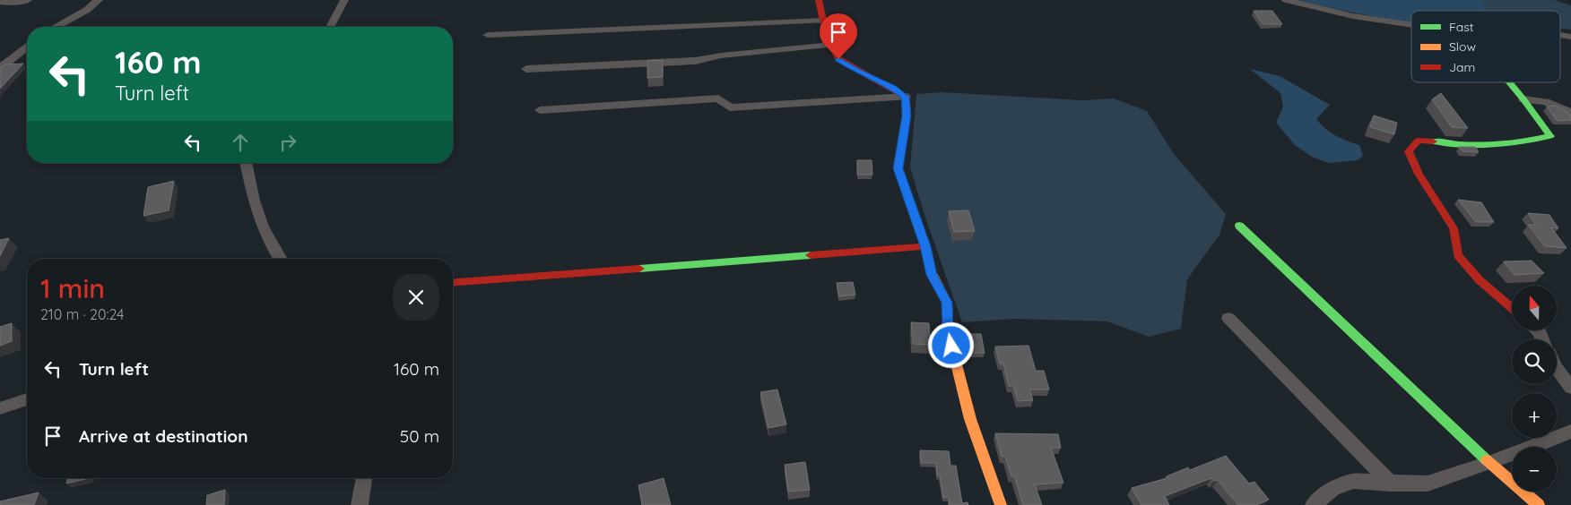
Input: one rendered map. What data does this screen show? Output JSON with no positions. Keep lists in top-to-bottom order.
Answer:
{
  "legend": ["Fast", "Slow", "Jam"],
  "north": "top",
  "page": {
    "turn": ["160 m", "Turn left"],
    "heading": ["1 min", "210 m · 20:24"],
    "map_buttons": ["+", "−"],
    "list": [
      {
        "name": "Turn left",
        "value": "160 m"
      },
      {
        "name": "Arrive at destination",
        "value": "50 m"
      }
    ]
  }
}
